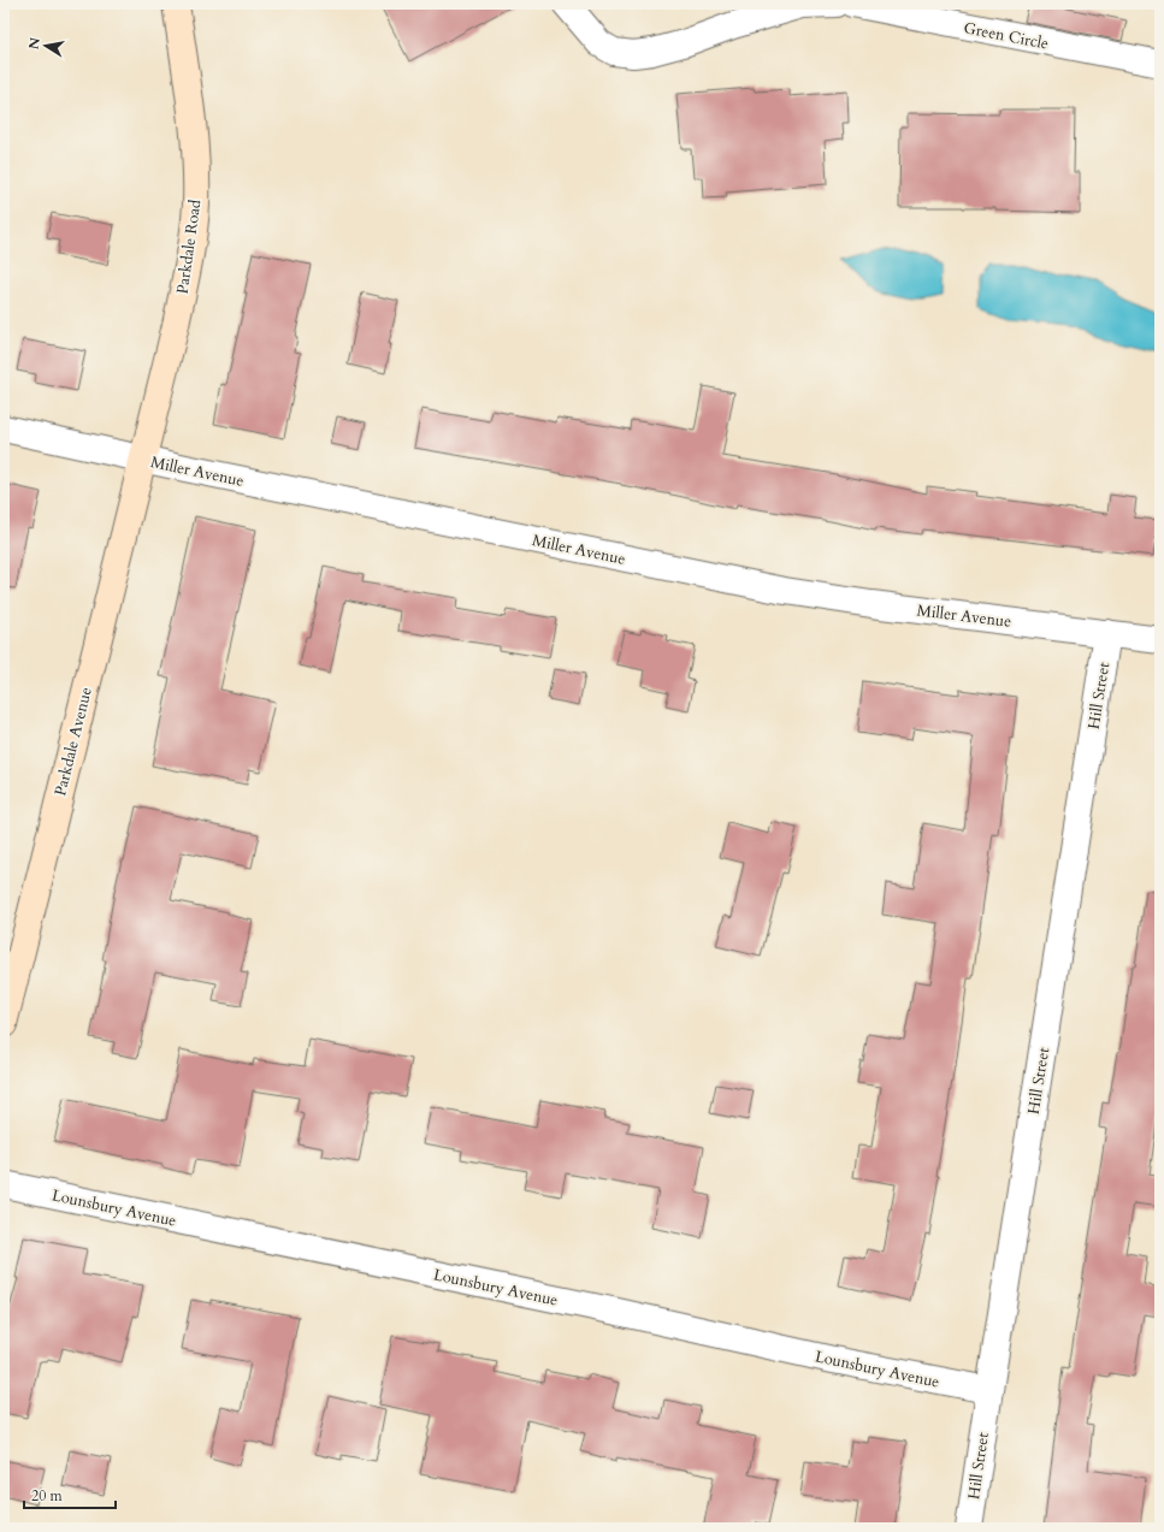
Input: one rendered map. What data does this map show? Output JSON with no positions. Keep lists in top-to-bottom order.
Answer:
{
  "streets": {
    "main road": ["Parkdale Road", "Parkdale Avenue"],
    "street": [
      "Green Circle",
      "Miller Avenue",
      "Hill Street",
      "Lounsbury Avenue"
    ]
  },
  "crossings": [
    ["Parkdale Road", "Miller Avenue"],
    ["Parkdale Road", "Parkdale Avenue"],
    ["Miller Avenue", "Hill Street"],
    ["Miller Avenue", "Parkdale Avenue"],
    ["Hill Street", "Lounsbury Avenue"]
  ],
  "scale_bar": "20 m",
  "north": "left"
}
